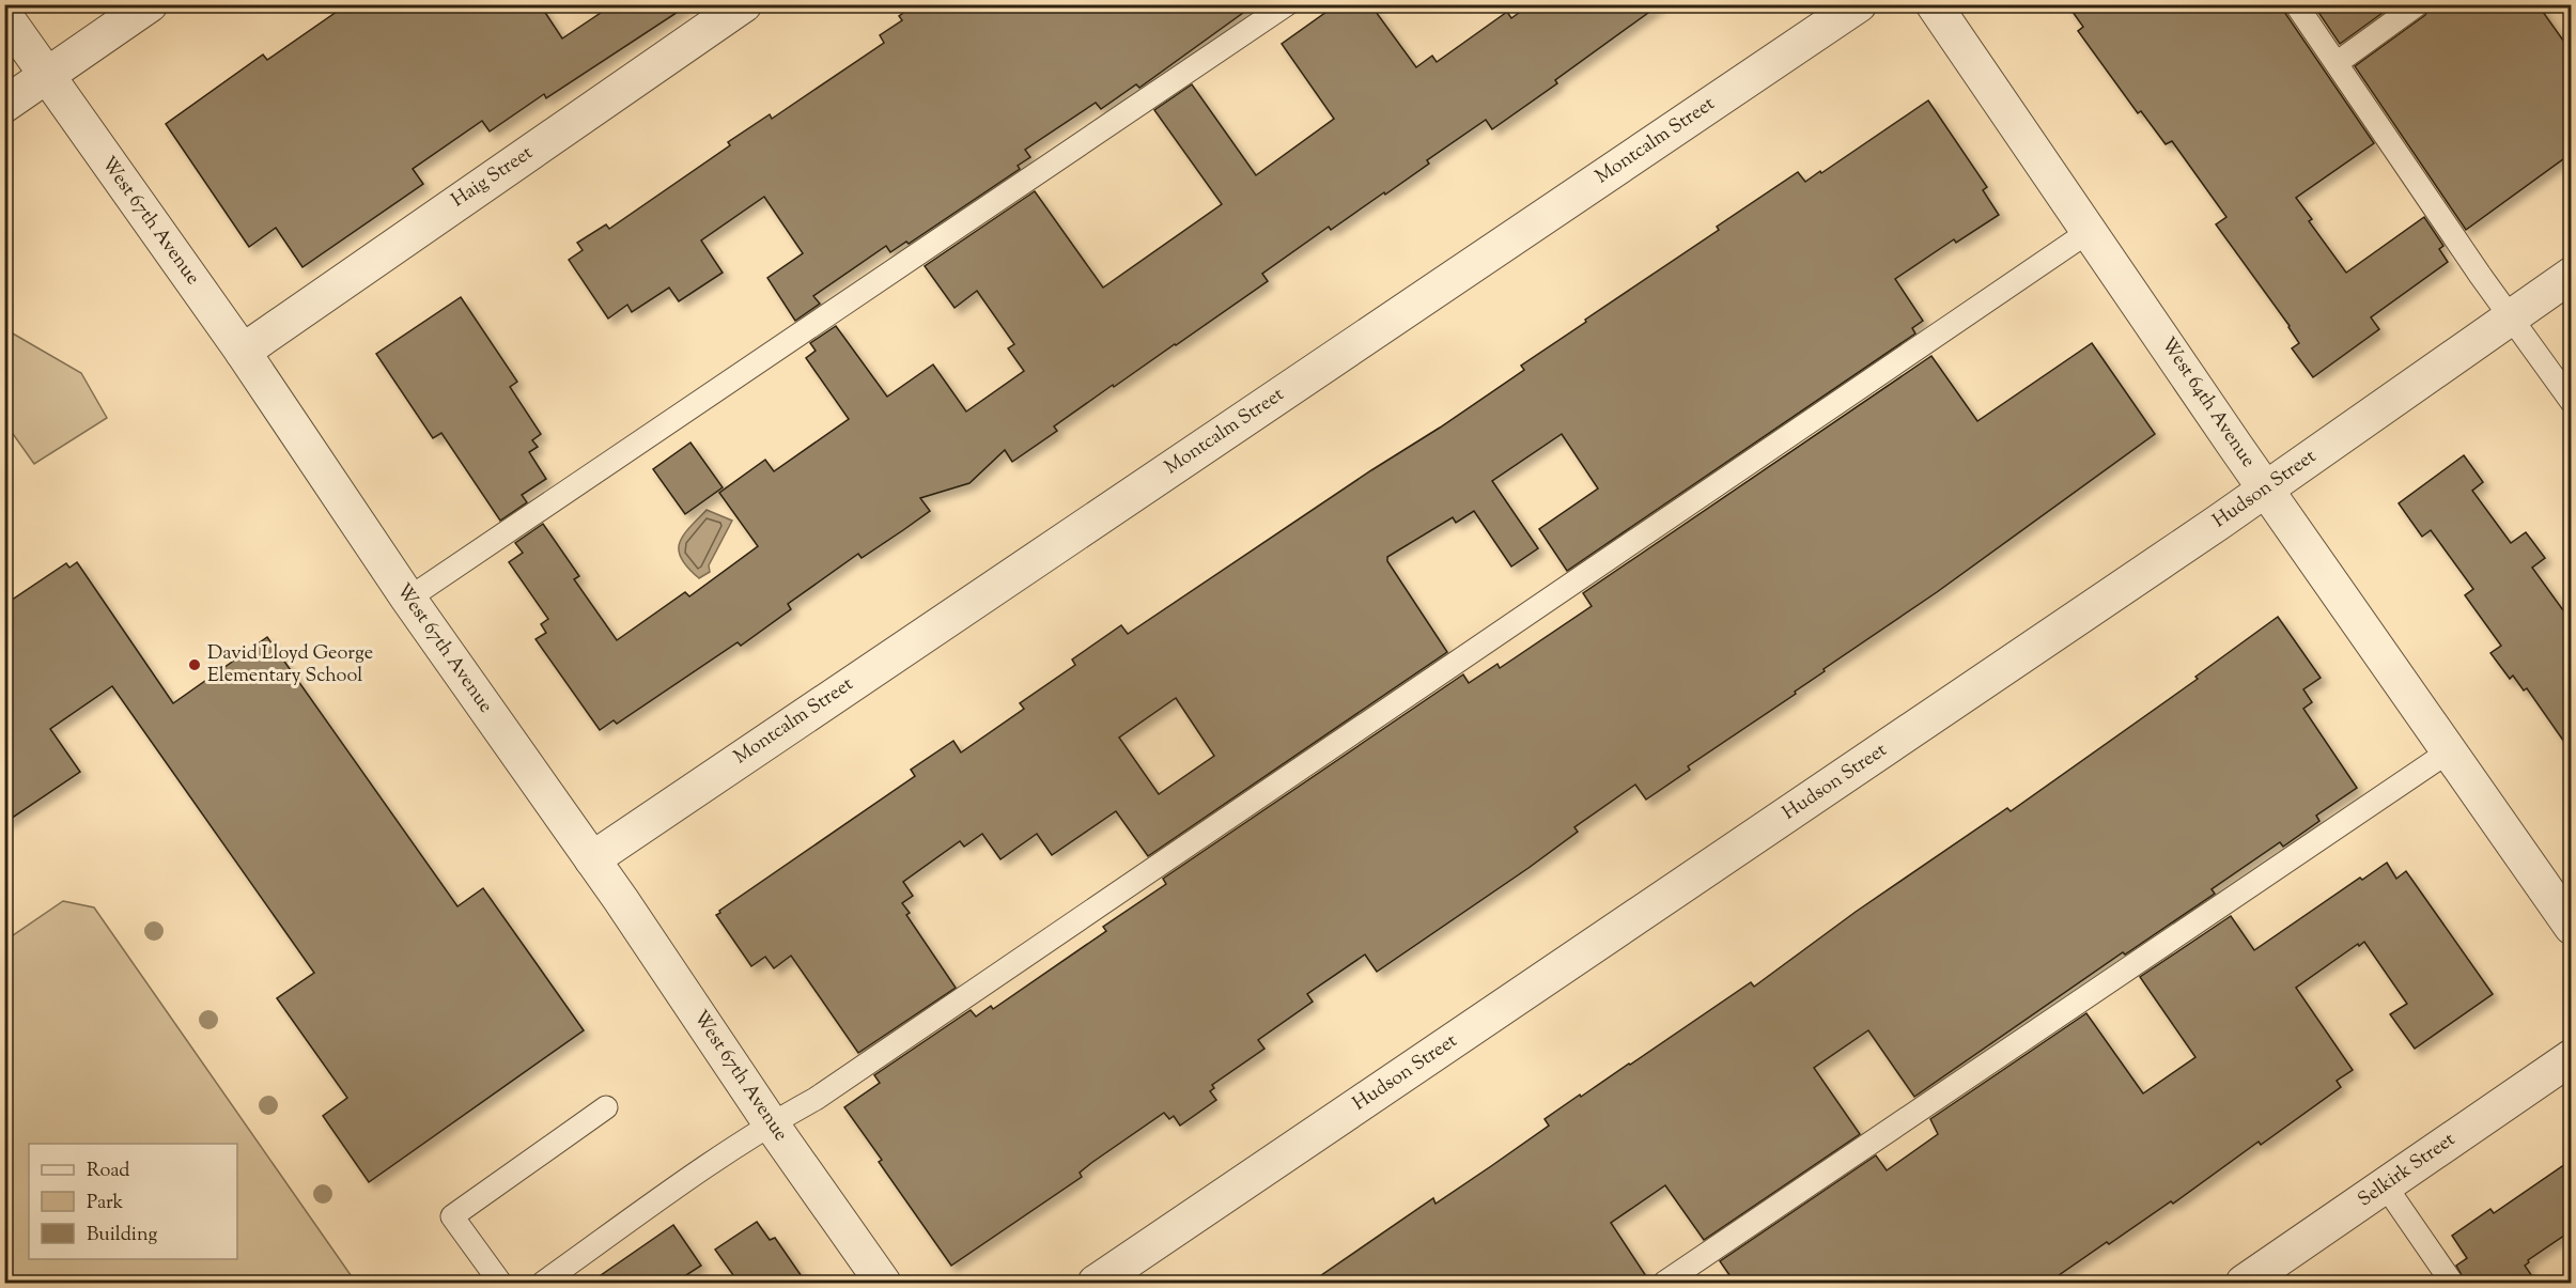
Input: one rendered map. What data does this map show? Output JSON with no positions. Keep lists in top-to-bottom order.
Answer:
{
  "streets": {
    "street": [
      "Montcalm Street",
      "Haig Street",
      "West 67th Avenue",
      "West 64th Avenue",
      "Hudson Street",
      "Selkirk Street"
    ]
  },
  "crossings": [
    ["Montcalm Street", "West 67th Avenue"],
    ["Haig Street", "West 67th Avenue"],
    ["West 64th Avenue", "Hudson Street"]
  ],
  "places": ["David Lloyd George Elementary School"],
  "legend": ["Road", "Park", "Building"]
}
